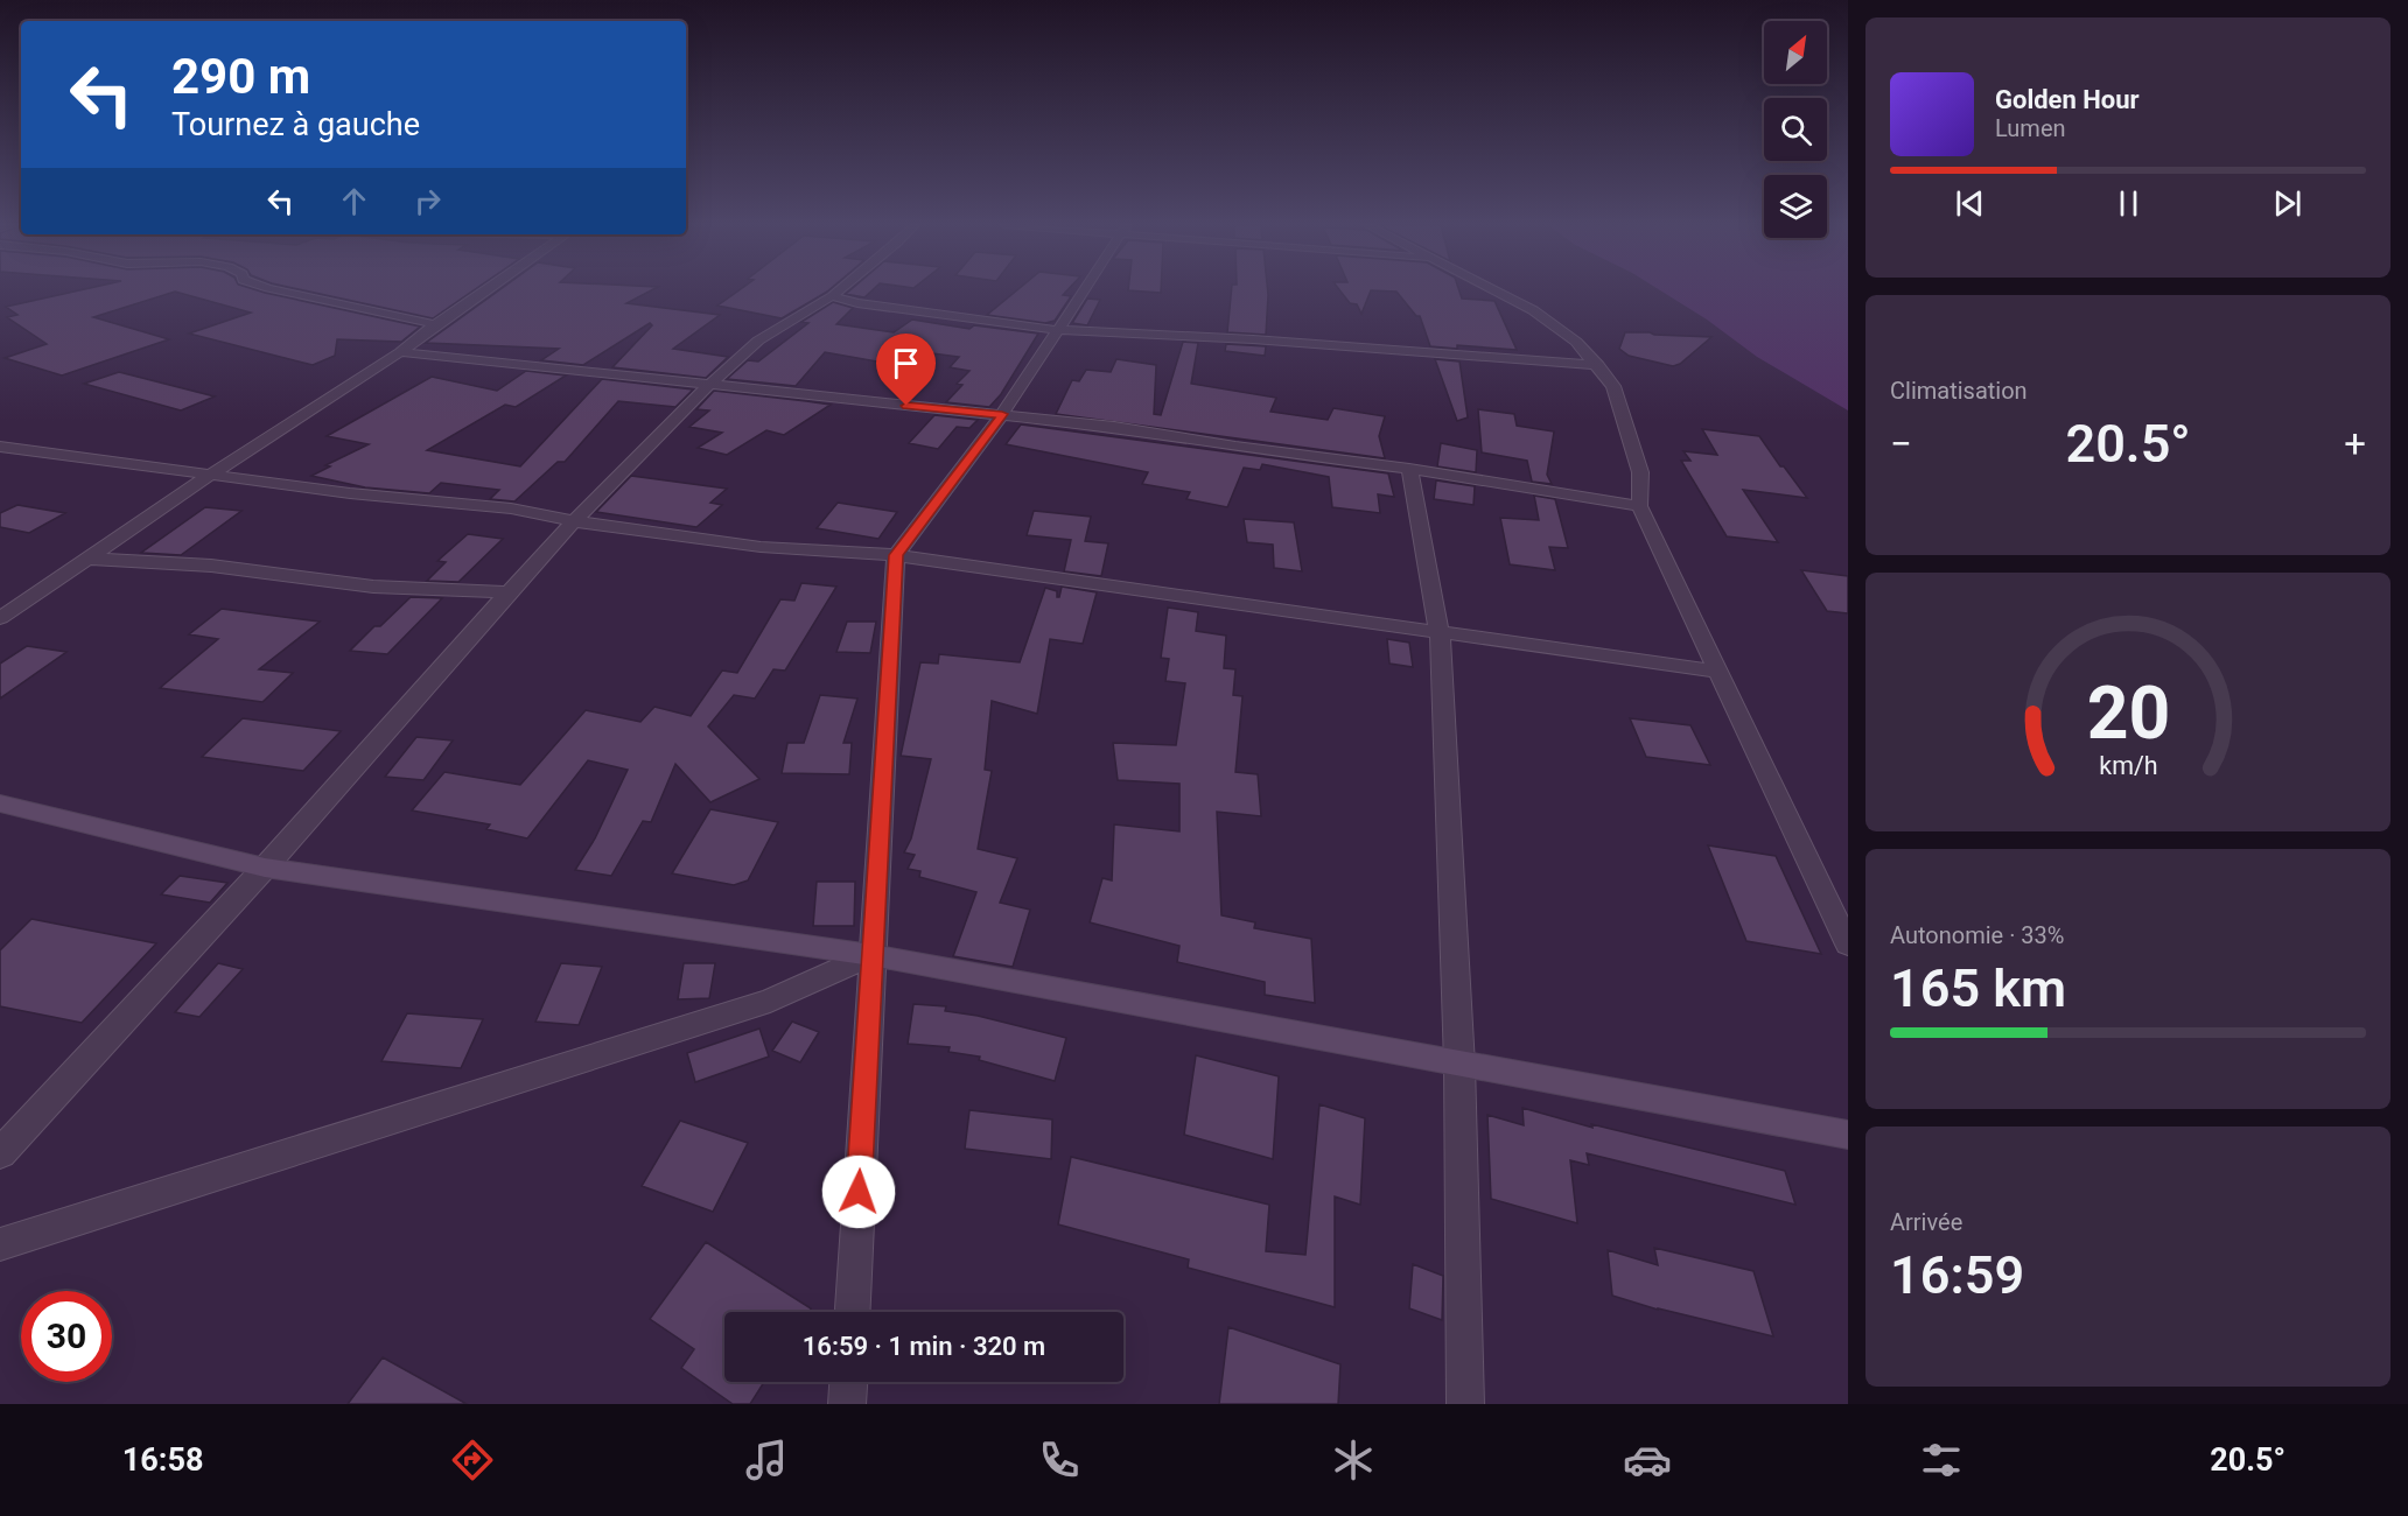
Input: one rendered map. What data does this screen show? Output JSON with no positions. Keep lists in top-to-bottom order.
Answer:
{
  "north": "top right",
  "page": {
    "turn": ["290 m", "Tournez à gauche"],
    "song": ["Golden Hour", "Lumen"],
    "tile": [
      "Climatisation",
      ["Autonomie · 33%", "165 km"],
      ["Arrivée", "16:59"]
    ],
    "heat": ["−", "20.5°", "+"],
    "limit": "30",
    "trip": "16:59 · 1 min · 320 m",
    "tabs": ["16:58", "20.5°"],
    "gauge": ["20", "km/h"]
  }
}
